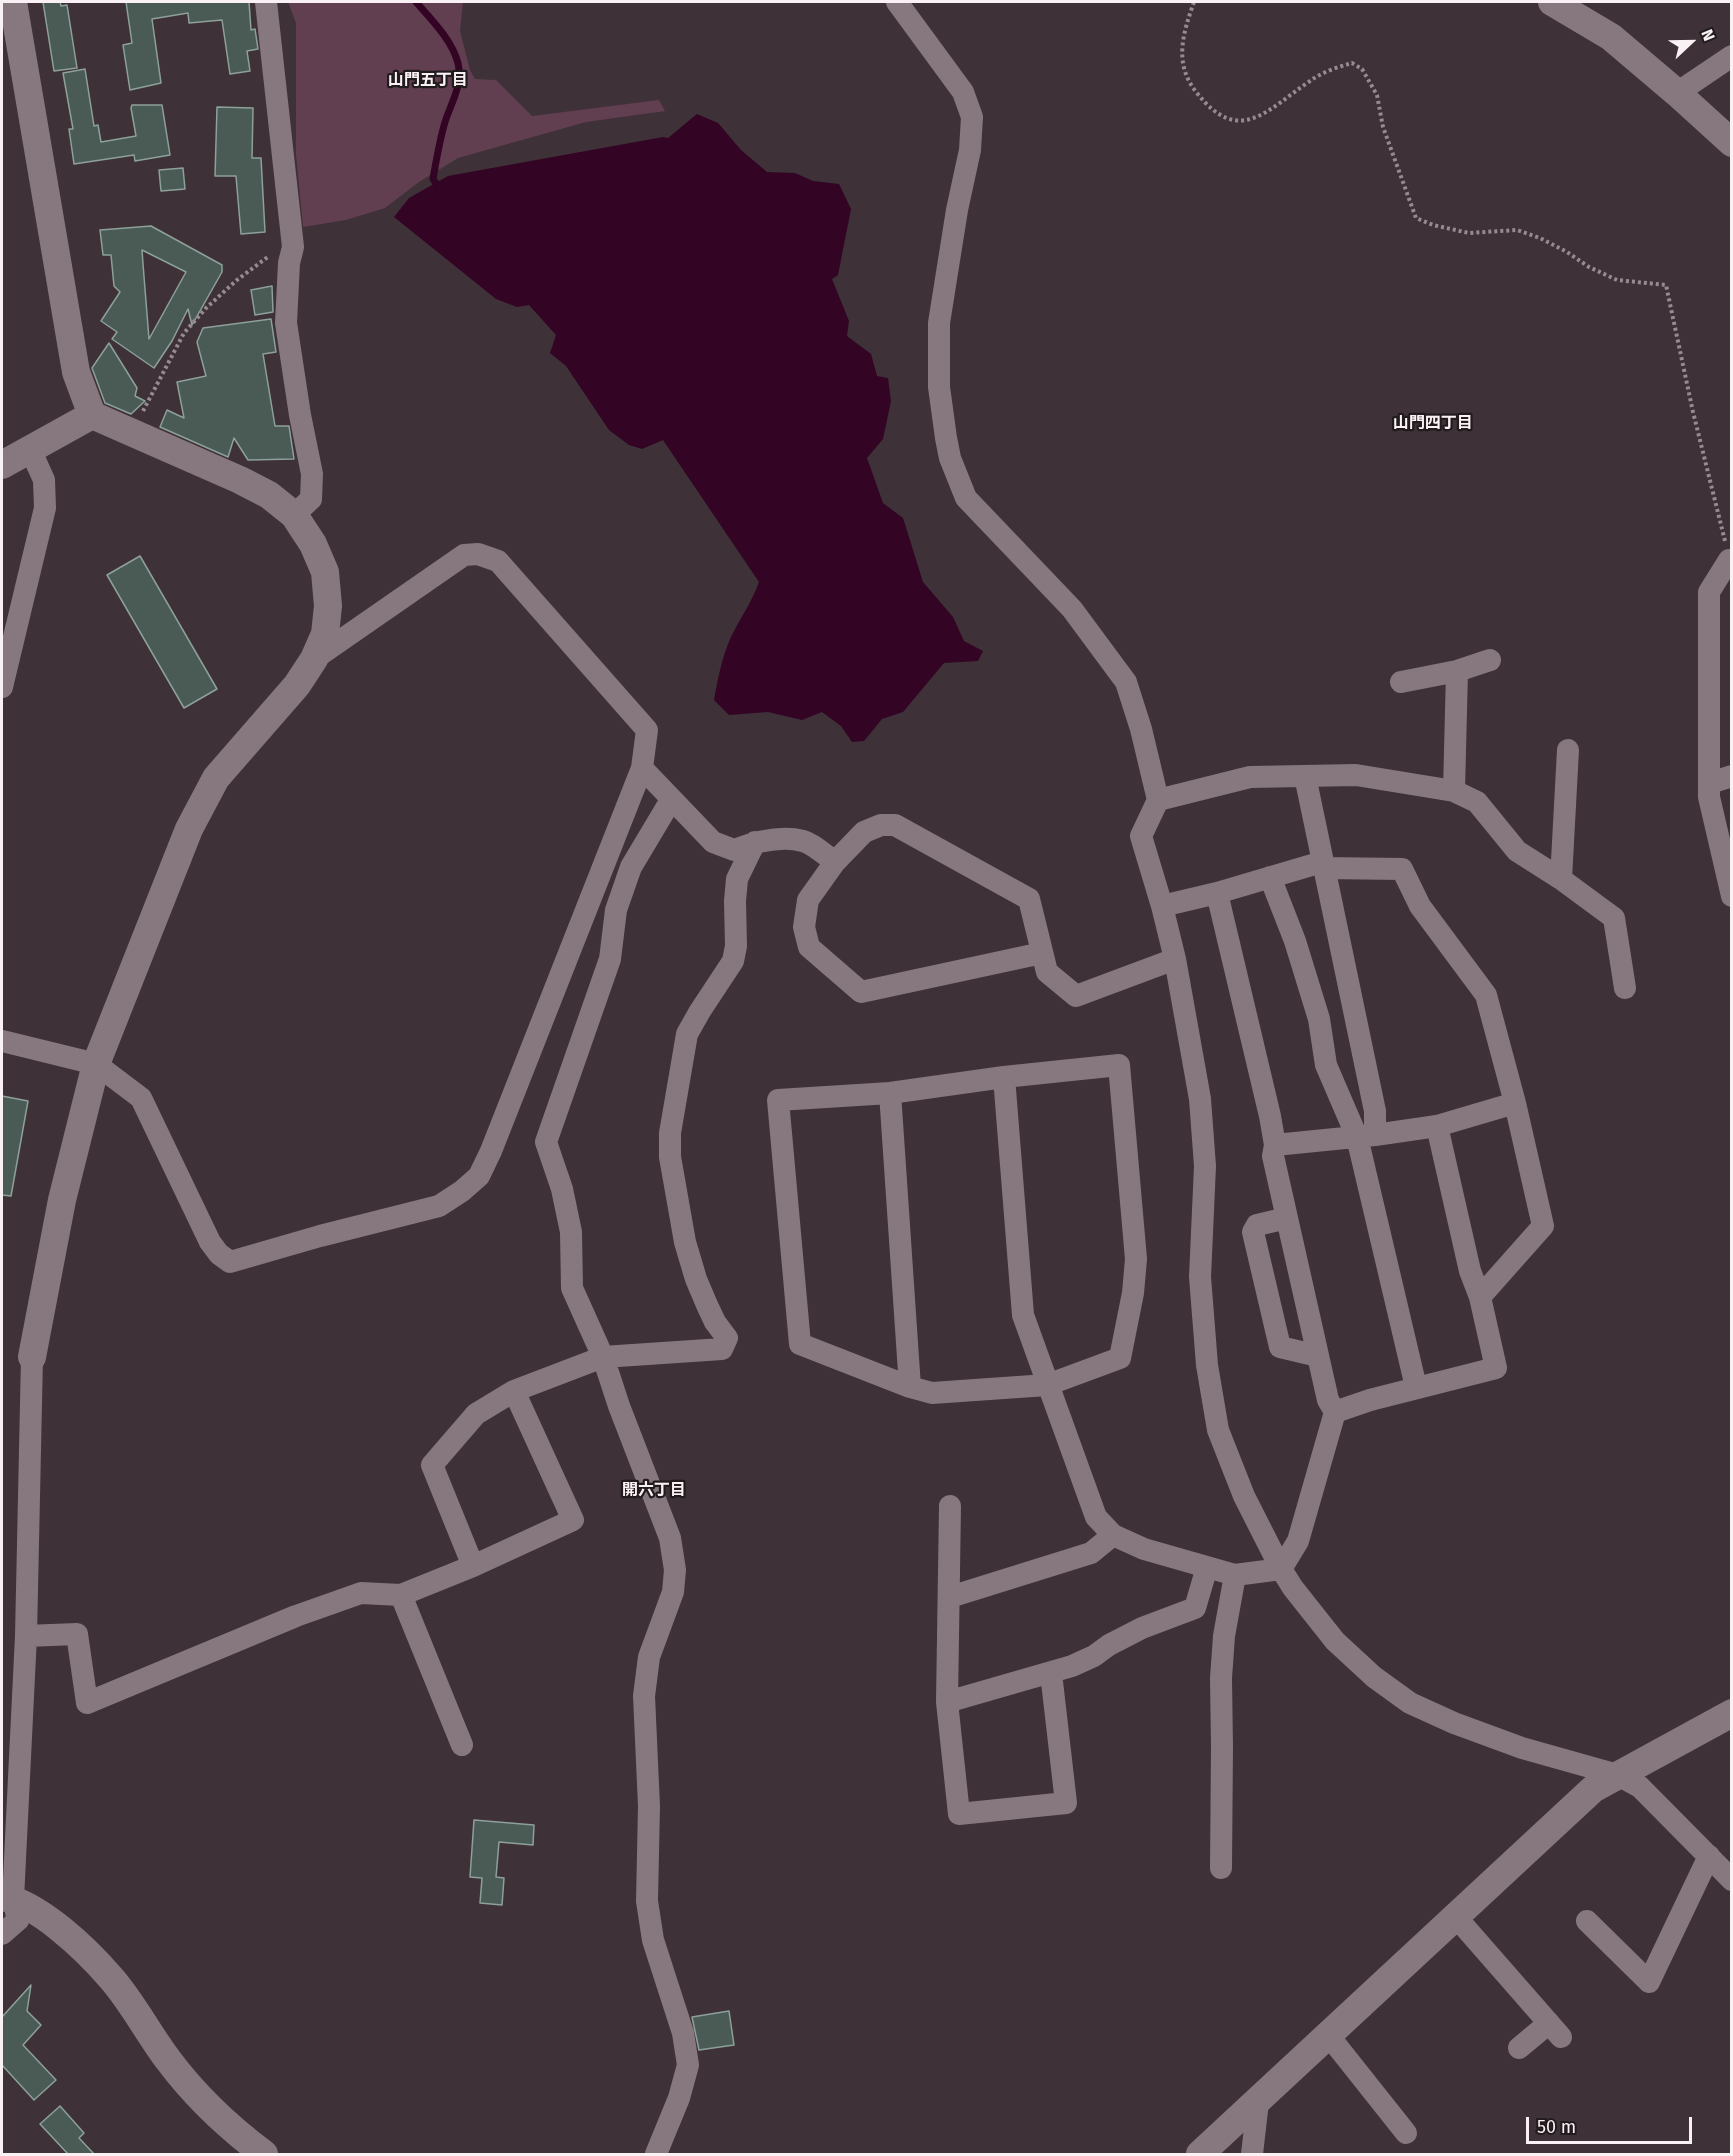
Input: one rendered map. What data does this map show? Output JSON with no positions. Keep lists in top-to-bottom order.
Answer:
{
  "districts": ["山門五丁目", "山門四丁目", "開六丁目"],
  "scale_bar": "50 m",
  "north": "right"
}
